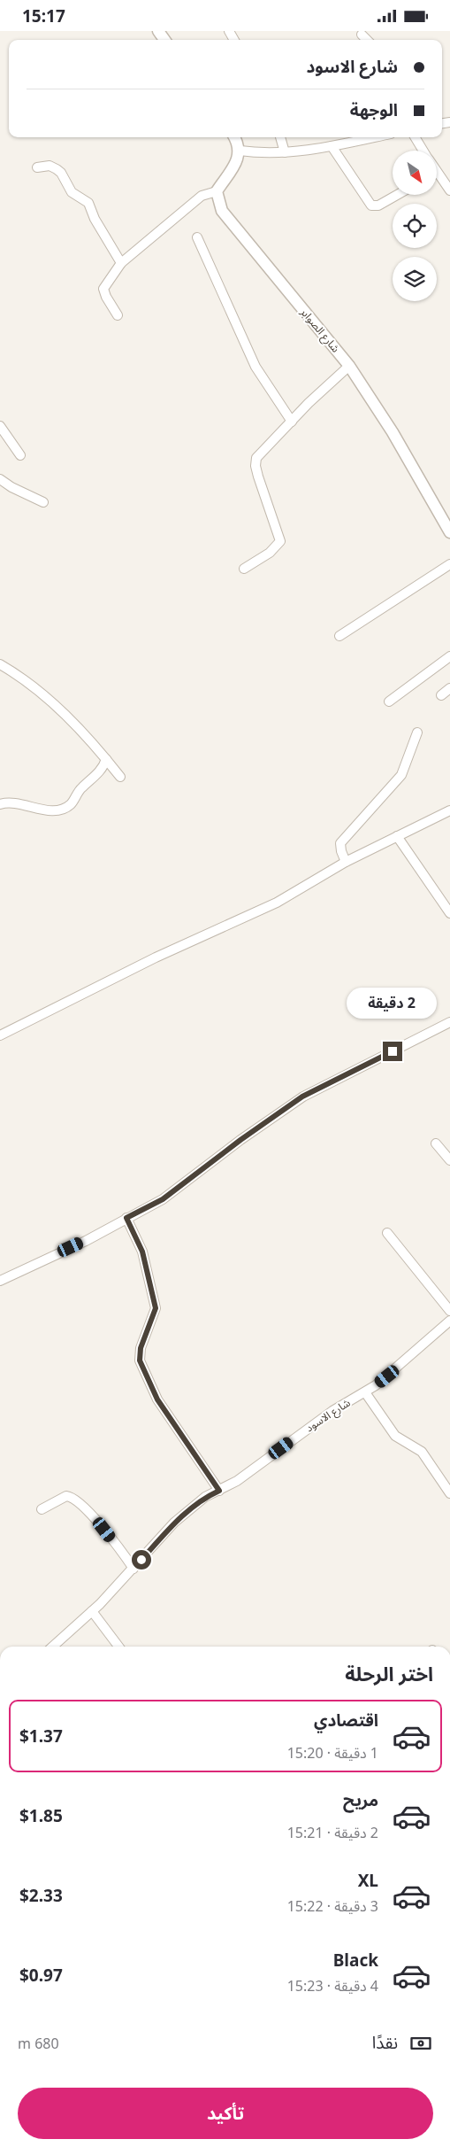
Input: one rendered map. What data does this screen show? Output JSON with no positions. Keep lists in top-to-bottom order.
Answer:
{
  "streets": {
    "street": ["شارع الصوابر", "شارع الاسود"]
  },
  "north": "bottom right",
  "page": {
    "status": "15:17",
    "banner": ["شارع الاسود", "الوجهة"],
    "bubble": "2 دقيقة",
    "heading": "اختر الرحلة",
    "list": [
      {
        "name": "اقتصادي",
        "note": "1 دقيقة · 15:20",
        "value": "$1.37"
      },
      {
        "name": "مريح",
        "note": "2 دقيقة · 15:21",
        "value": "$1.85"
      },
      {
        "name": "XL",
        "note": "3 دقيقة · 15:22",
        "value": "$2.33"
      },
      {
        "name": "Black",
        "note": "4 دقيقة · 15:23",
        "value": "$0.97"
      }
    ],
    "pay": ["نقدًا", "680 m"],
    "buttons": "تأكيد"
  }
}
